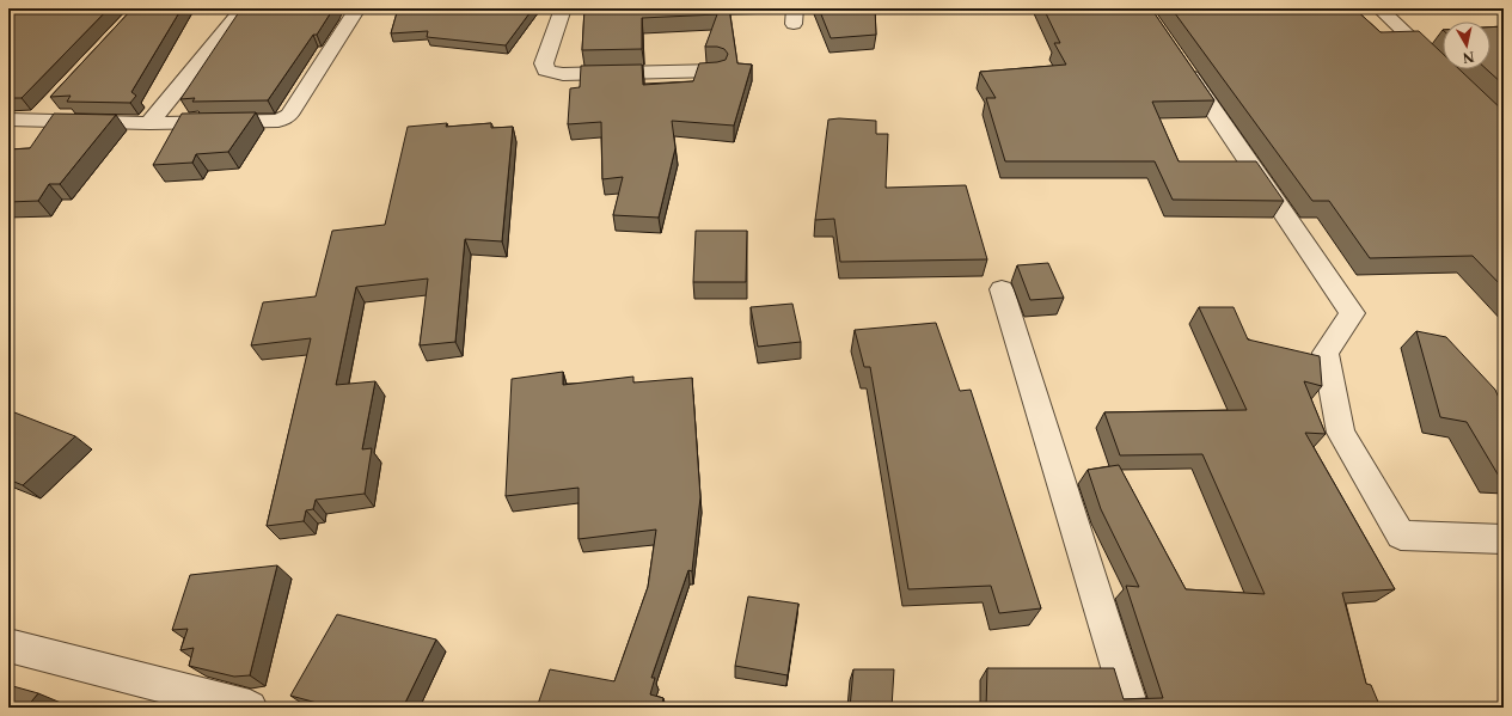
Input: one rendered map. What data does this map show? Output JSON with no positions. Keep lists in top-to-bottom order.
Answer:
{
  "north": "bottom"
}
